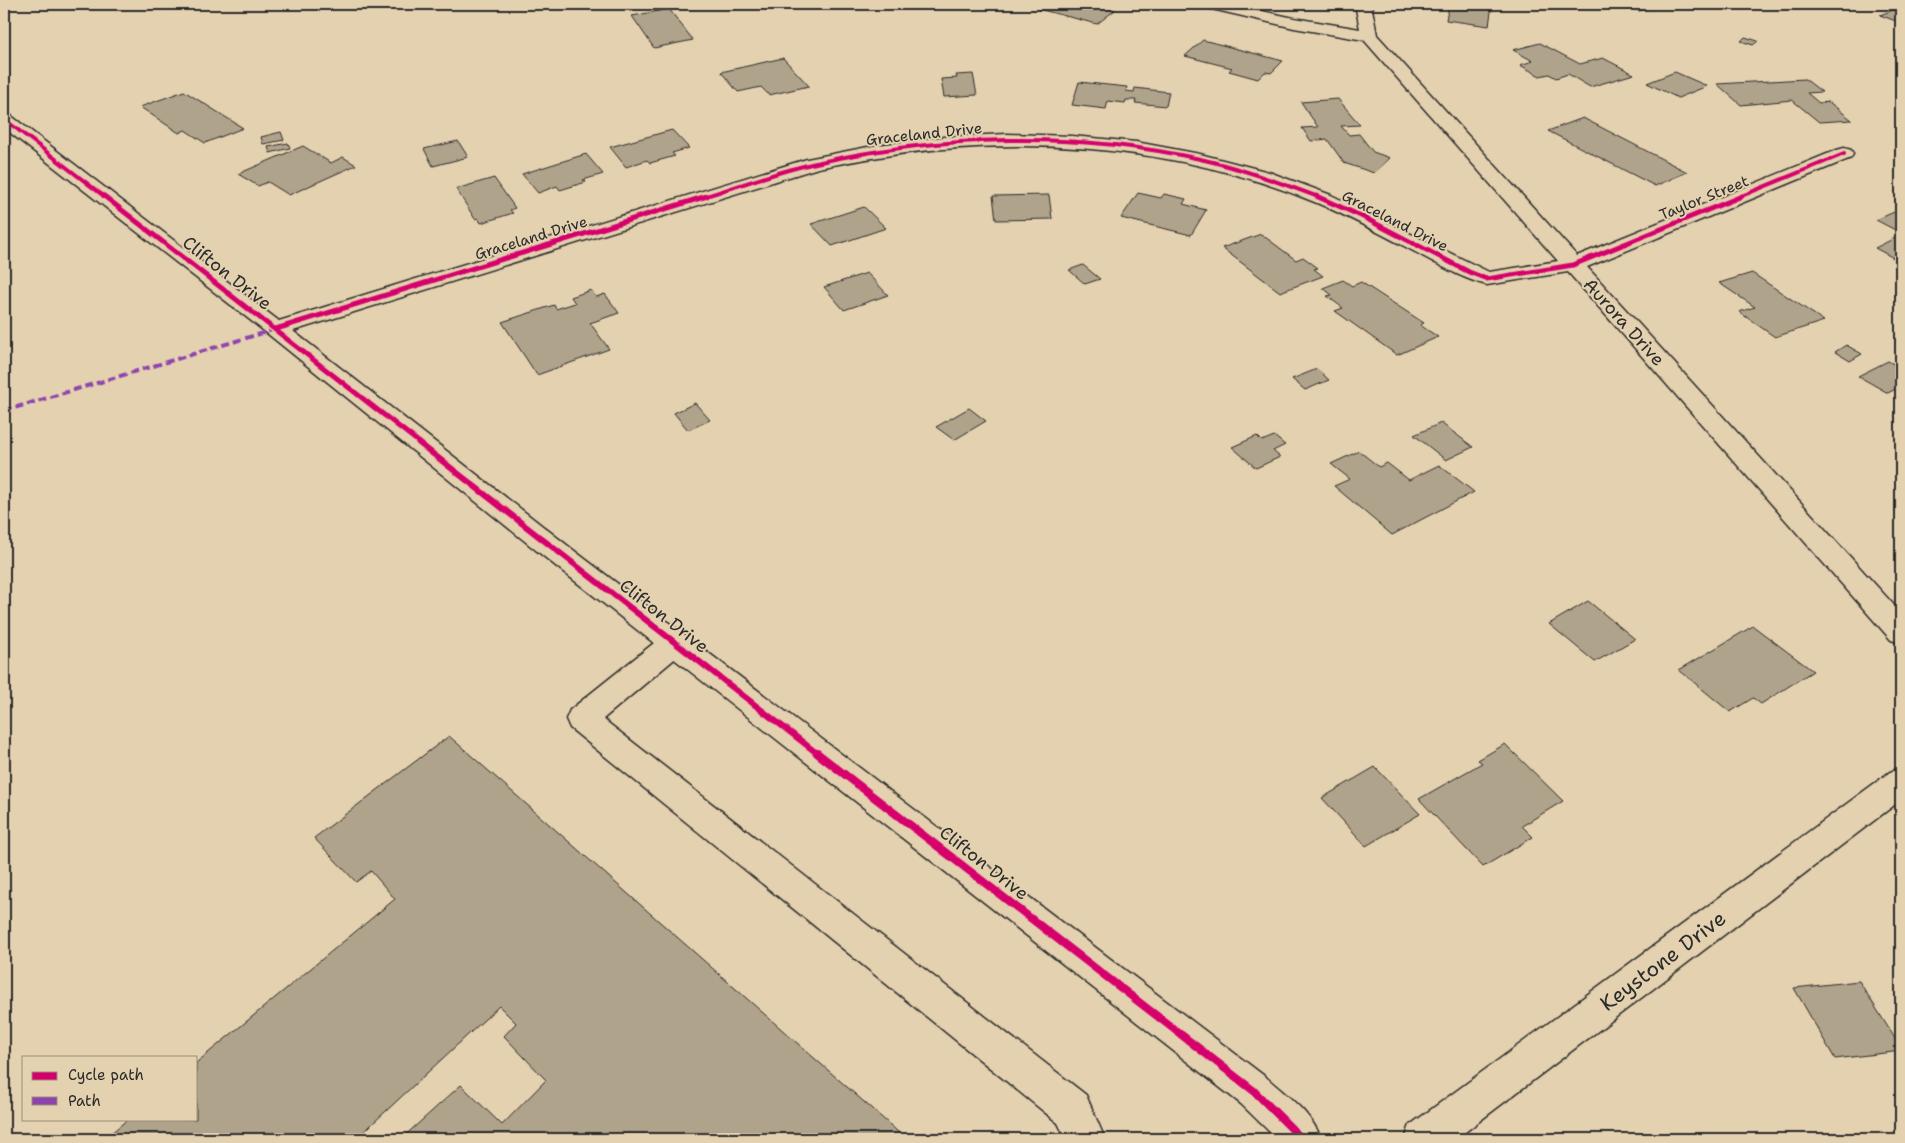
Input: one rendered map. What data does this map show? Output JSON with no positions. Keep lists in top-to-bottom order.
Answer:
{
  "streets": {
    "street": [
      "Graceland Drive",
      "Taylor Street",
      "Clifton Drive",
      "Aurora Drive",
      "Keystone Drive"
    ]
  },
  "crossings": [
    ["Graceland Drive", "Taylor Street"],
    ["Graceland Drive", "Clifton Drive"],
    ["Graceland Drive", "Aurora Drive"],
    ["Taylor Street", "Aurora Drive"]
  ],
  "legend": ["Cycle path", "Path"]
}
